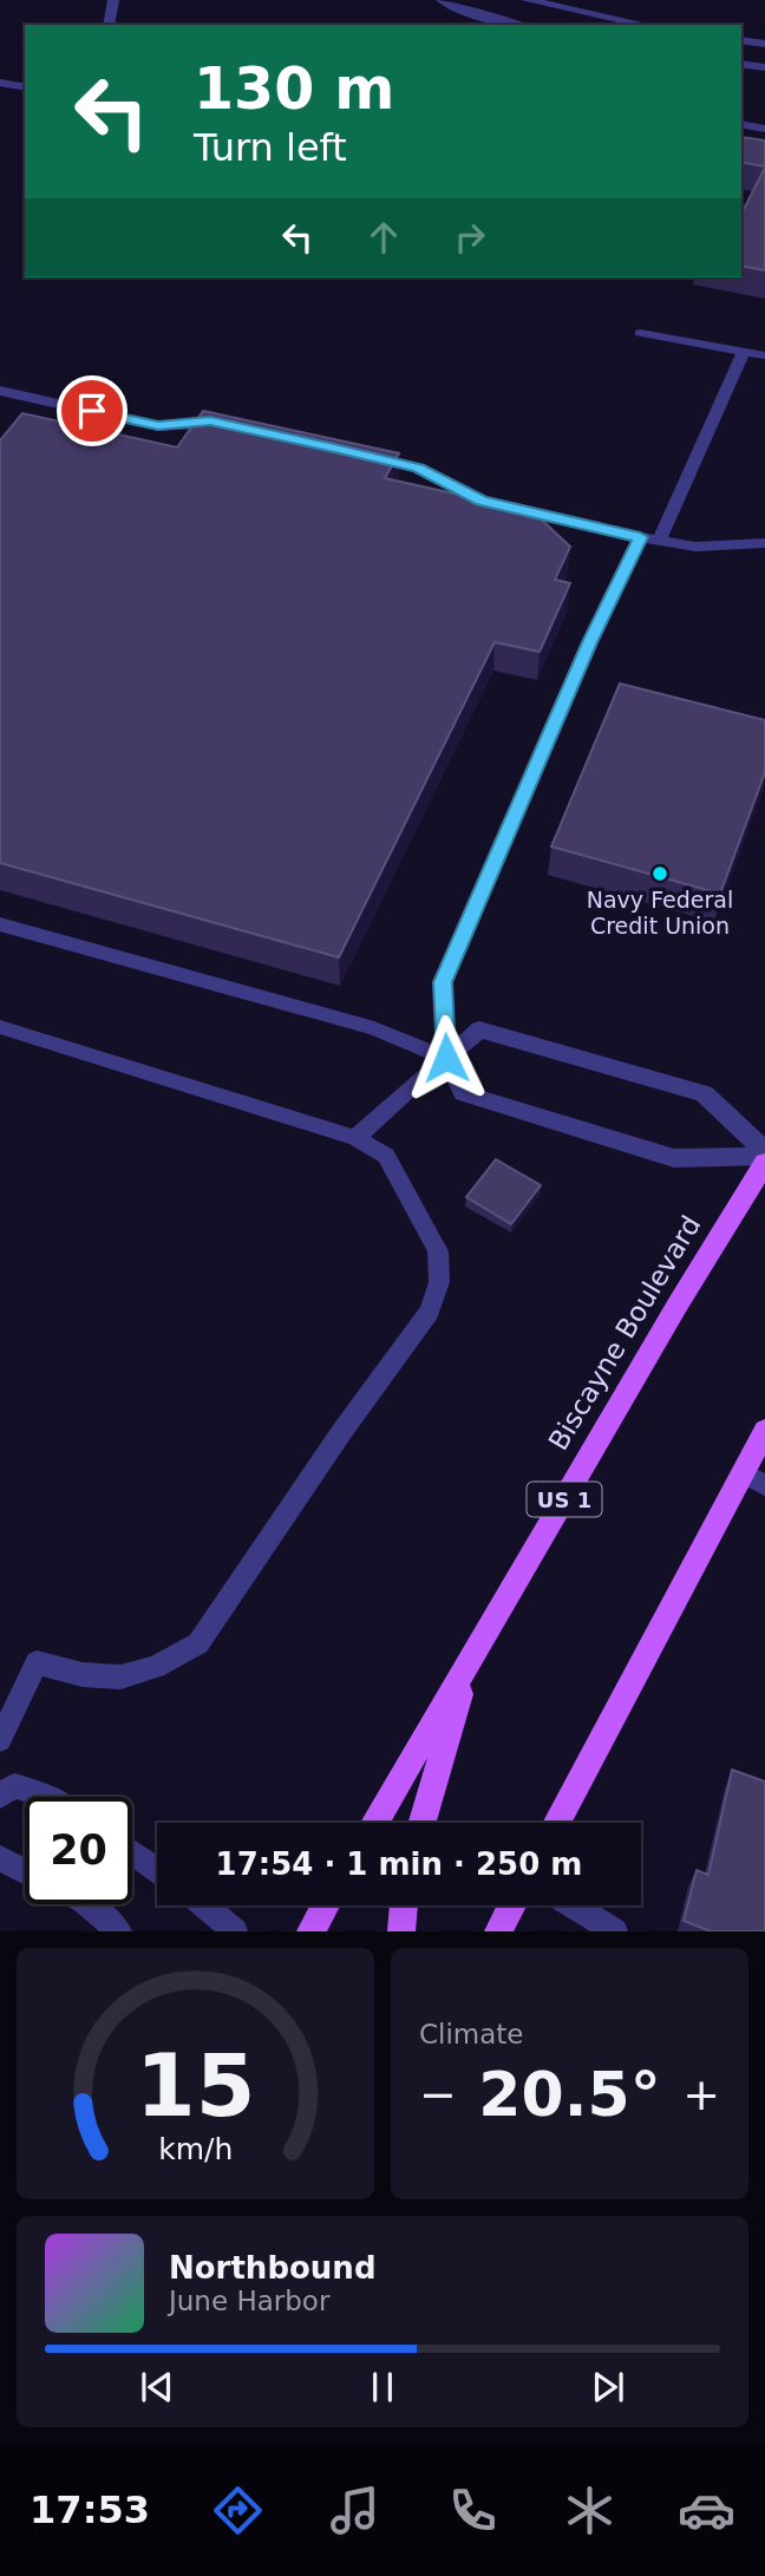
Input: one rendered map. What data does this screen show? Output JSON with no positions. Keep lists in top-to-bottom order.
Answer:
{
  "streets": {
    "main road": ["Biscayne Boulevard", "US 1"]
  },
  "places": ["Navy Federal Credit Union"],
  "page": {
    "turn": ["130 m", "Turn left"],
    "limit": "20",
    "trip": "17:54 · 1 min · 250 m",
    "tile": "Climate",
    "heat": ["−", "20.5°", "+"],
    "song": ["Northbound", "June Harbor"],
    "tabs": "17:53",
    "gauge": ["15", "km/h"]
  }
}
